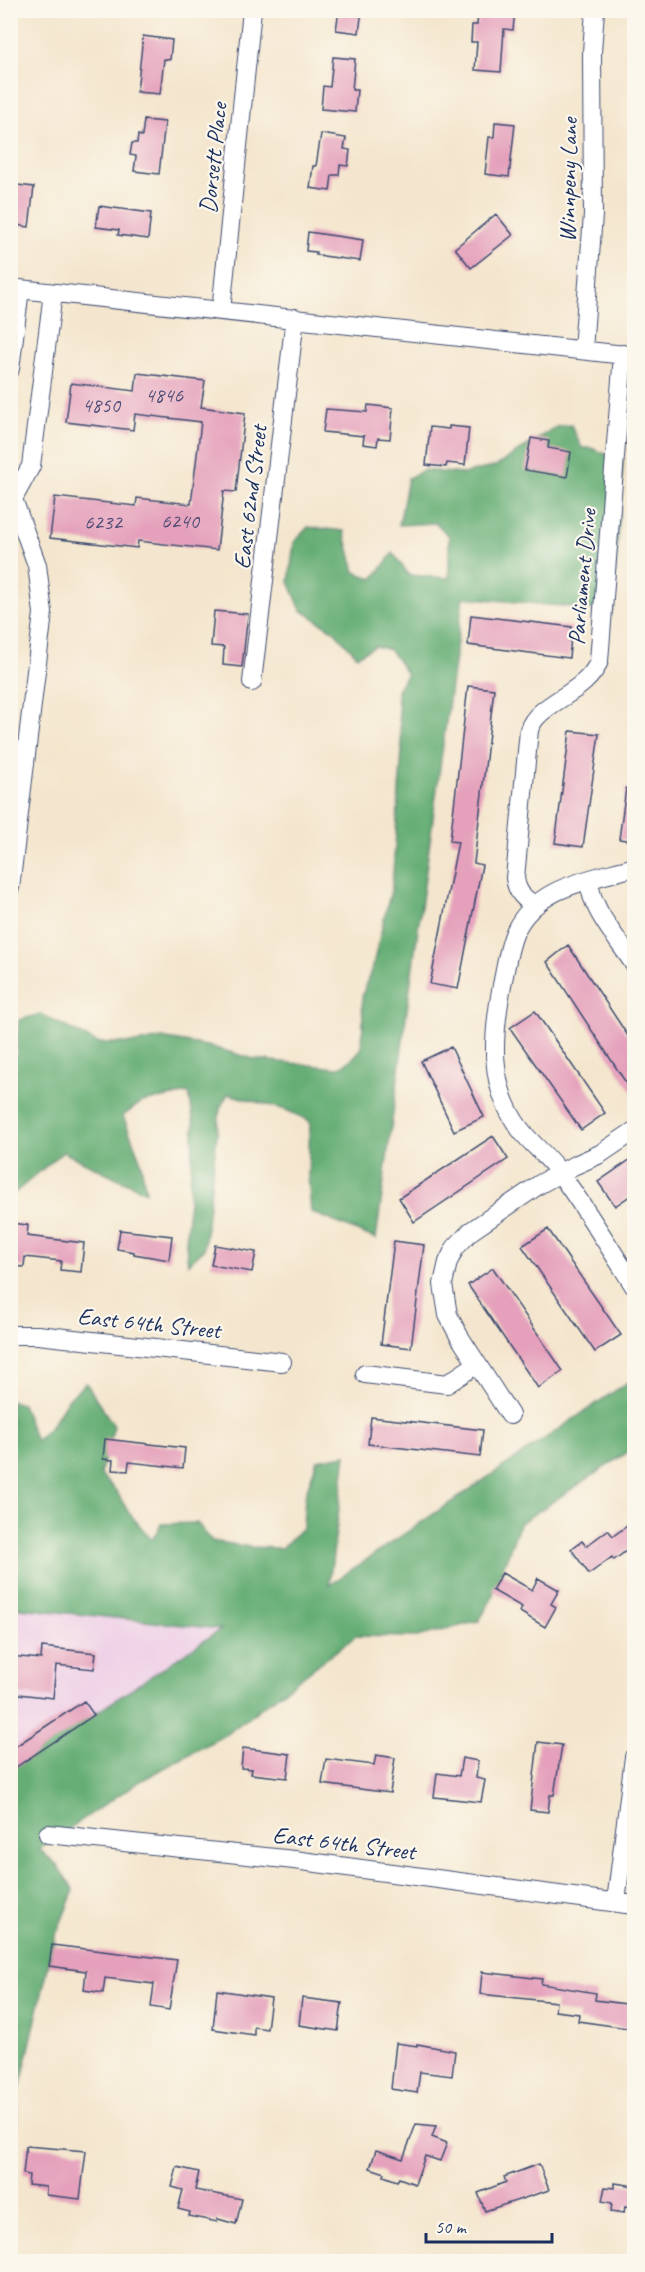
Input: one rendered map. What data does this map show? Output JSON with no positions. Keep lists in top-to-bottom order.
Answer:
{
  "streets": {
    "street": [
      "Dorsett Place",
      "Winnpeny Lane",
      "East 62nd Street",
      "Parliament Drive",
      "East 64th Street"
    ]
  },
  "house_numbers": [
    "4846",
    "4850",
    "6240",
    "6232"
  ],
  "scale_bar": "50 m"
}
